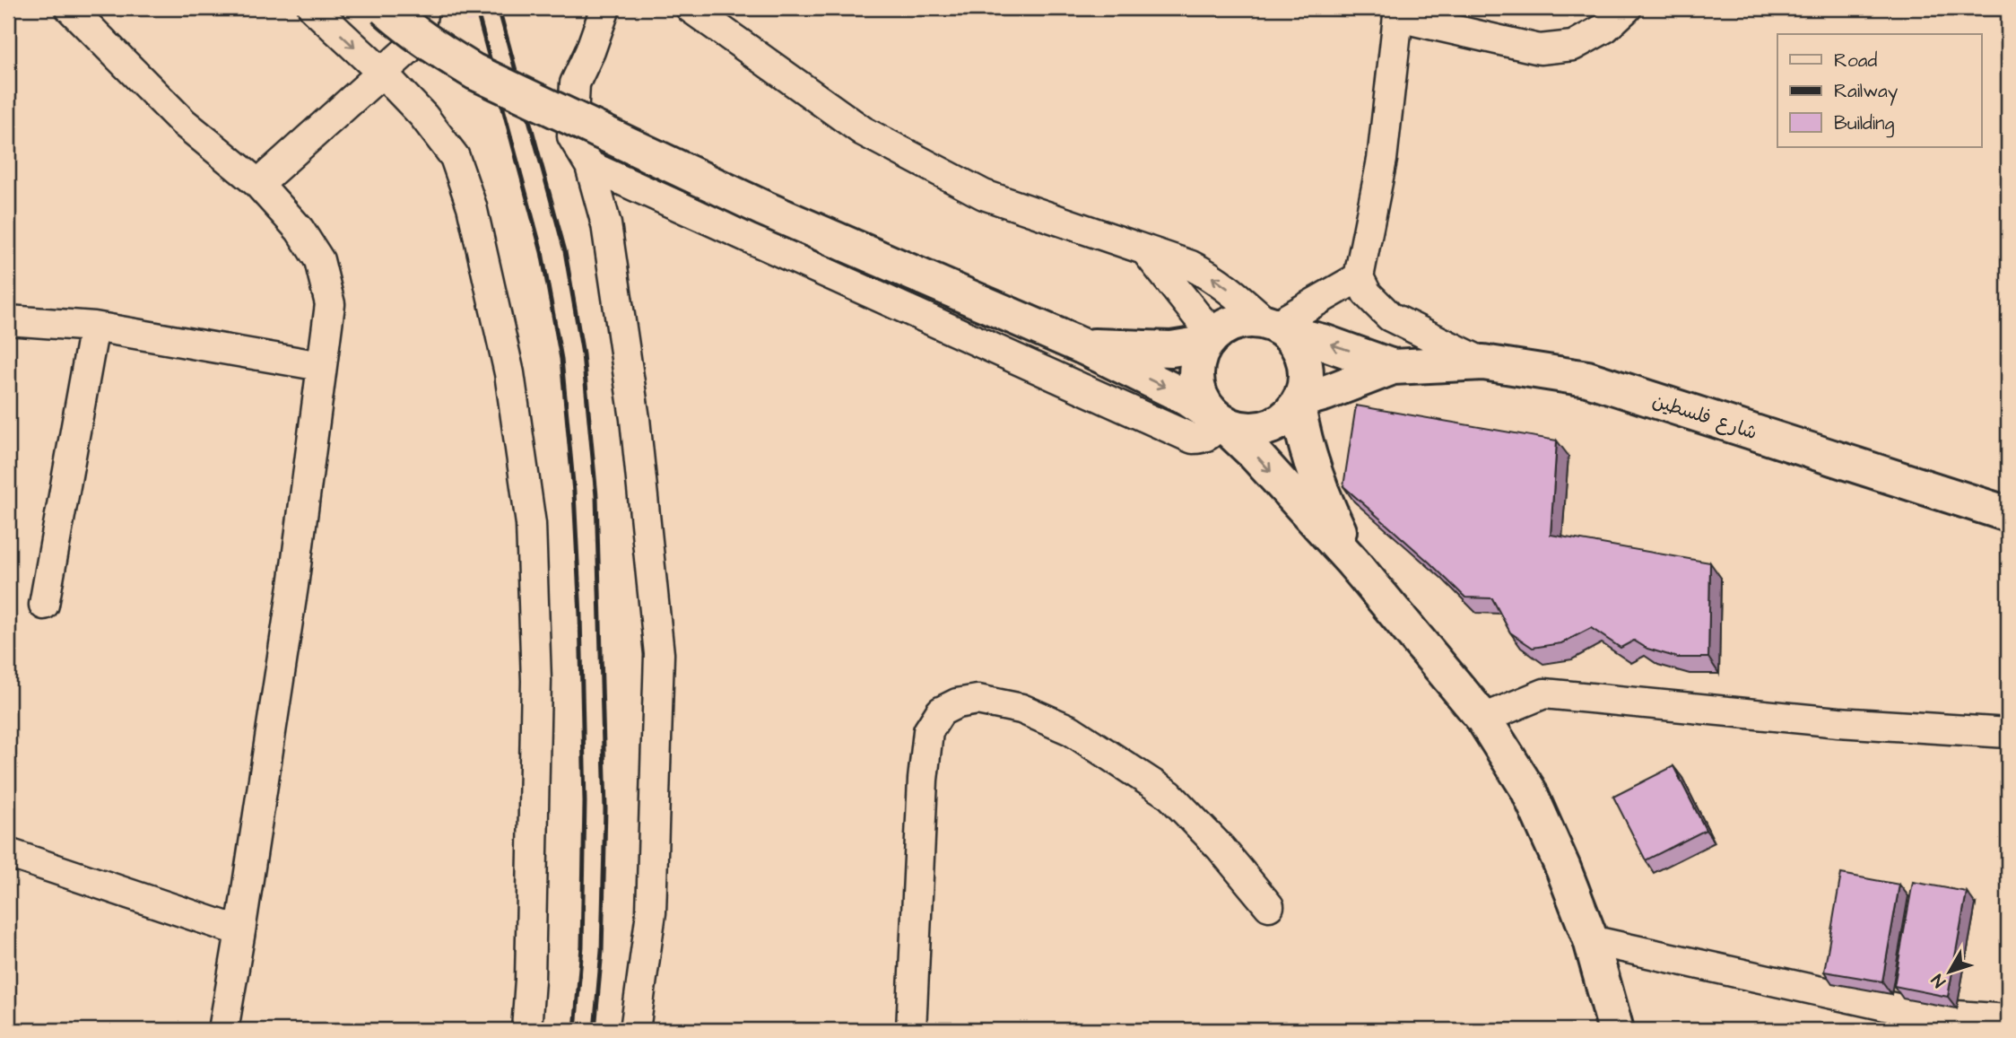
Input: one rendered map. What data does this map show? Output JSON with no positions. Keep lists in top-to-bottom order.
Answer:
{
  "streets": {
    "main road": ["شارع فلسطين"]
  },
  "legend": ["Road", "Railway", "Building"],
  "north": "bottom left"
}
